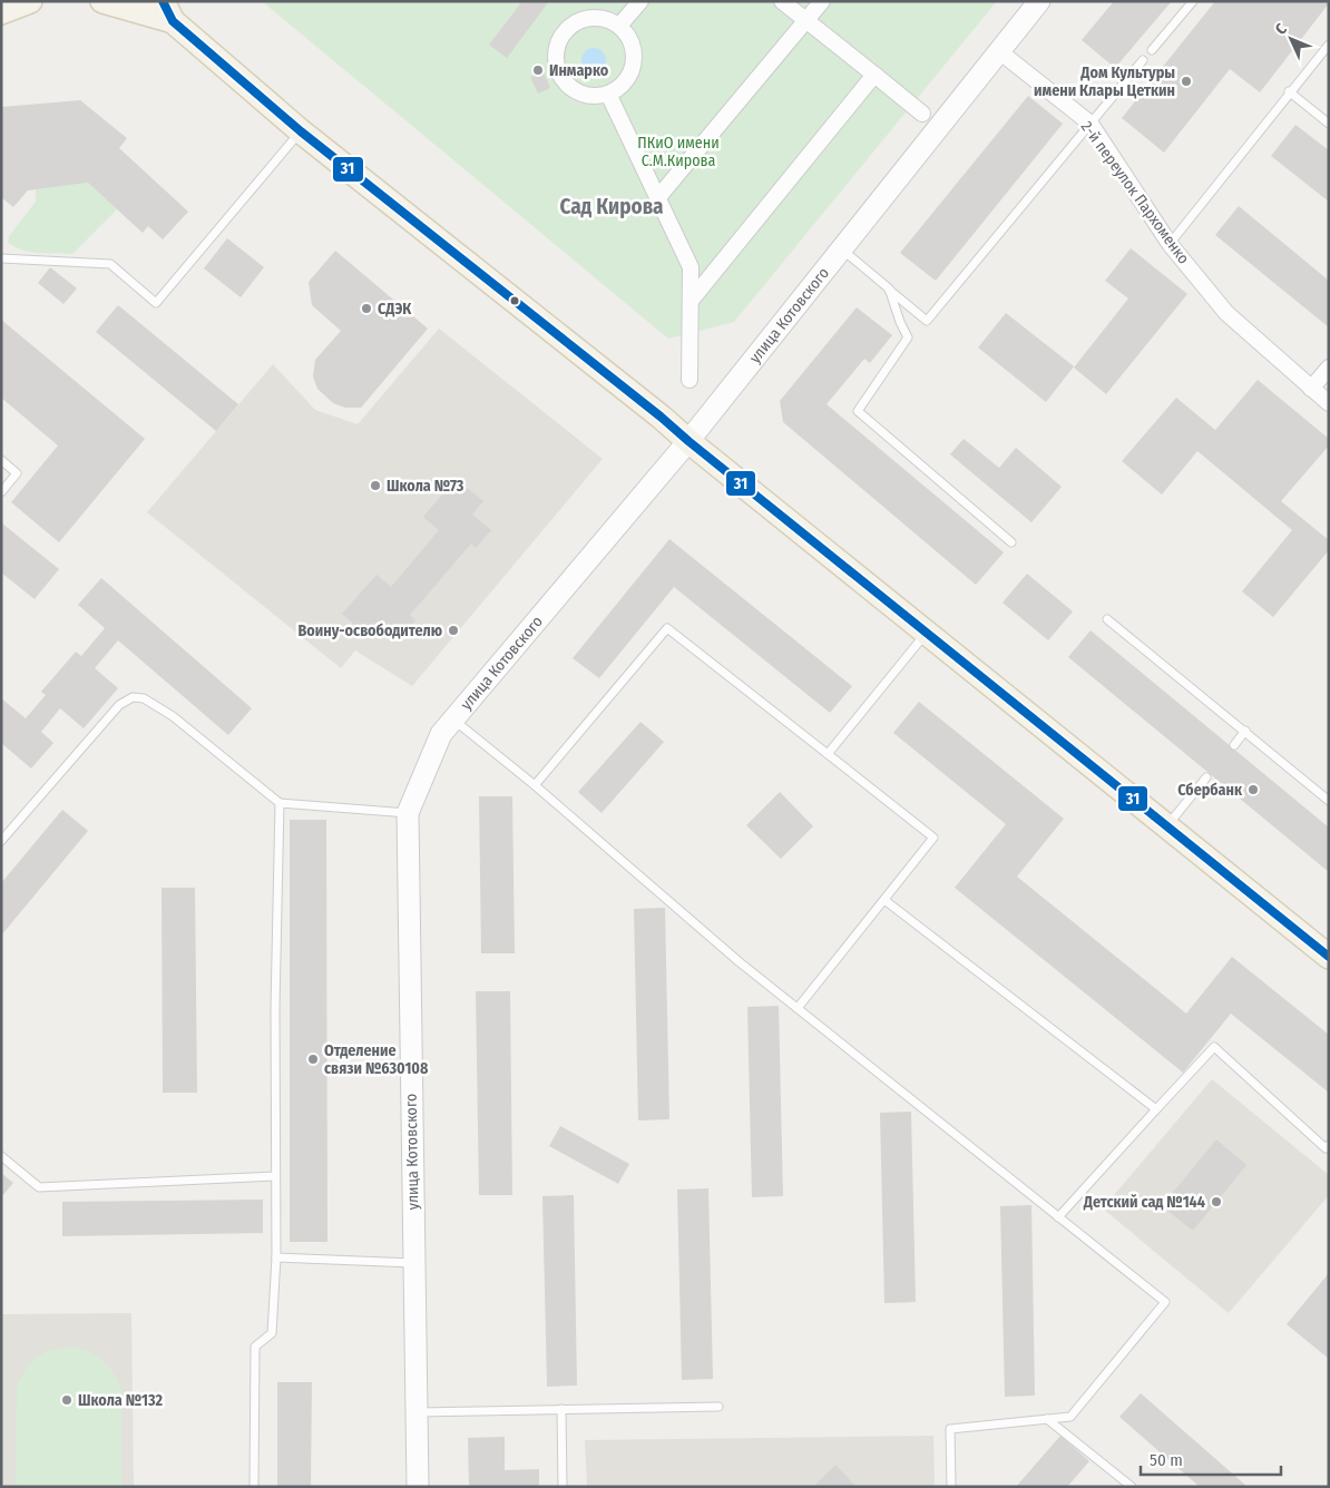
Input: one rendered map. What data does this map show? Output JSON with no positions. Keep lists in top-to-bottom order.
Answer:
{
  "streets": {
    "street": ["2-й переулок Пархоменко", "улица Котовского"]
  },
  "crossings": [
    ["2-й переулок Пархоменко", "улица Котовского"]
  ],
  "districts": ["Сад Кирова"],
  "parks": ["ПКиО имени С.М.Кирова"],
  "places": [
    "Инмарко",
    "Дом Культуры имени Клары Цеткин",
    "СДЭК",
    "Школа №73",
    "Воину-освободителю",
    "Сбербанк",
    "Отделение связи №630108",
    "Детский сад №144",
    "Школа №132"
  ],
  "lines": ["transit line 31"],
  "scale_bar": "50 m",
  "north": "top left"
}
